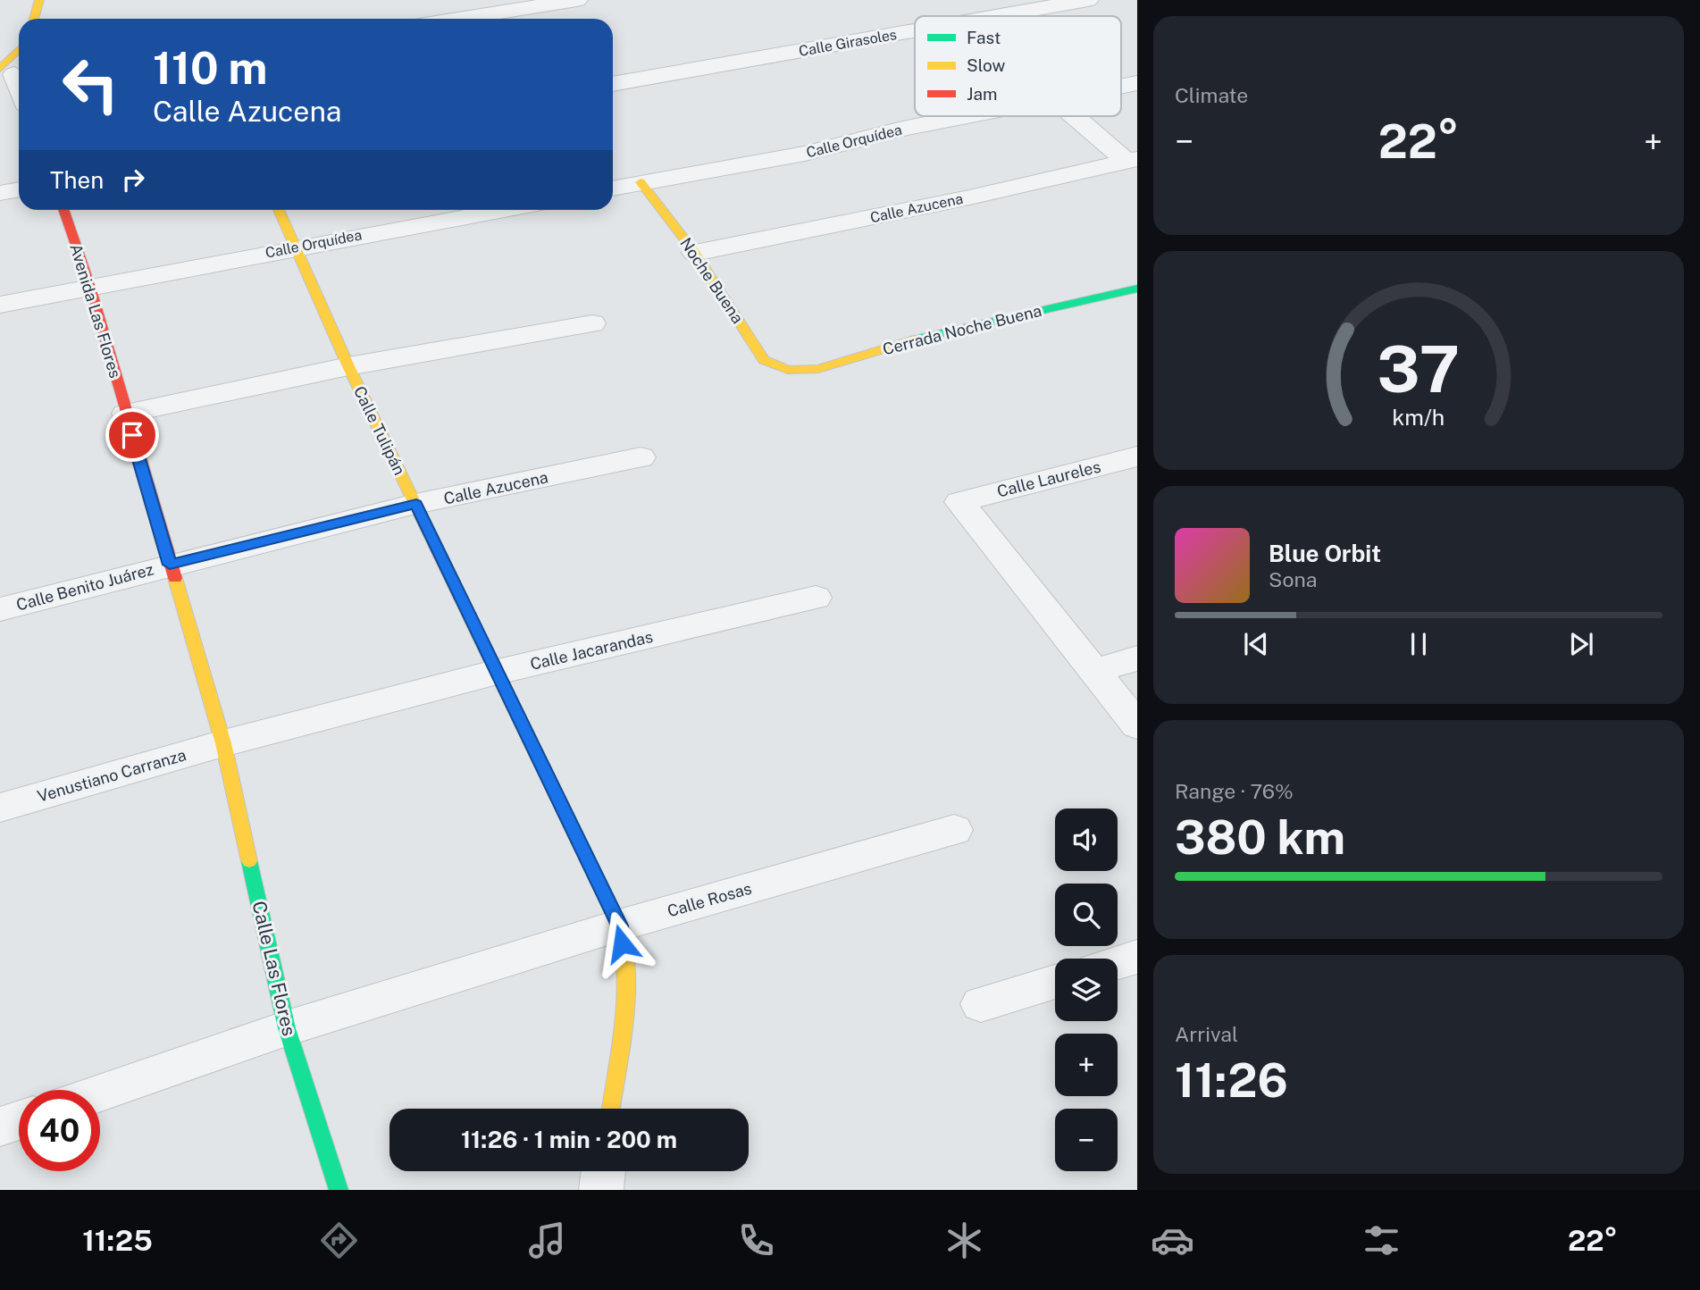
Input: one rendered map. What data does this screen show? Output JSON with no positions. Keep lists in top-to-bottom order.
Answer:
{
  "streets": {
    "street": [
      "Calle Girasoles",
      "Calle Orquídea",
      "Calle Azucena",
      "Noche Buena",
      "Avenida Las Flores",
      "Cerrada Noche Buena",
      "Calle Tulipán",
      "Calle Laureles",
      "Calle Benito Juárez",
      "Calle Jacarandas",
      "Venustiano Carranza",
      "Calle Rosas",
      "Calle Las Flores"
    ]
  },
  "crossings": [
    ["Calle Orquídea", "Noche Buena"],
    ["Calle Orquídea", "Avenida Las Flores"],
    ["Calle Orquídea", "Calle Tulipán"],
    ["Calle Azucena", "Noche Buena"],
    ["Calle Azucena", "Avenida Las Flores"],
    ["Calle Azucena", "Calle Tulipán"],
    ["Calle Azucena", "Calle Benito Juárez"],
    ["Noche Buena", "Cerrada Noche Buena"],
    ["Avenida Las Flores", "Calle Benito Juárez"],
    ["Avenida Las Flores", "Calle Jacarandas"],
    ["Avenida Las Flores", "Venustiano Carranza"],
    ["Avenida Las Flores", "Calle Las Flores"],
    ["Calle Tulipán", "Calle Jacarandas"],
    ["Calle Tulipán", "Calle Rosas"],
    ["Calle Jacarandas", "Venustiano Carranza"],
    ["Calle Jacarandas", "Calle Las Flores"],
    ["Venustiano Carranza", "Calle Las Flores"],
    ["Calle Rosas", "Calle Las Flores"]
  ],
  "legend": ["Fast", "Slow", "Jam"],
  "page": {
    "tile": [
      "Climate",
      ["Range · 76%", "380 km"],
      ["Arrival", "11:26"]
    ],
    "turn": ["110 m", "Calle Azucena"],
    "heat": ["−", "22°", "+"],
    "then": "Then",
    "song": ["Blue Orbit", "Sona"],
    "map_buttons": ["+", "−"],
    "limit": "40",
    "trip": "11:26 · 1 min · 200 m",
    "tabs": ["11:25", "22°"],
    "gauge": ["37", "km/h"]
  }
}
